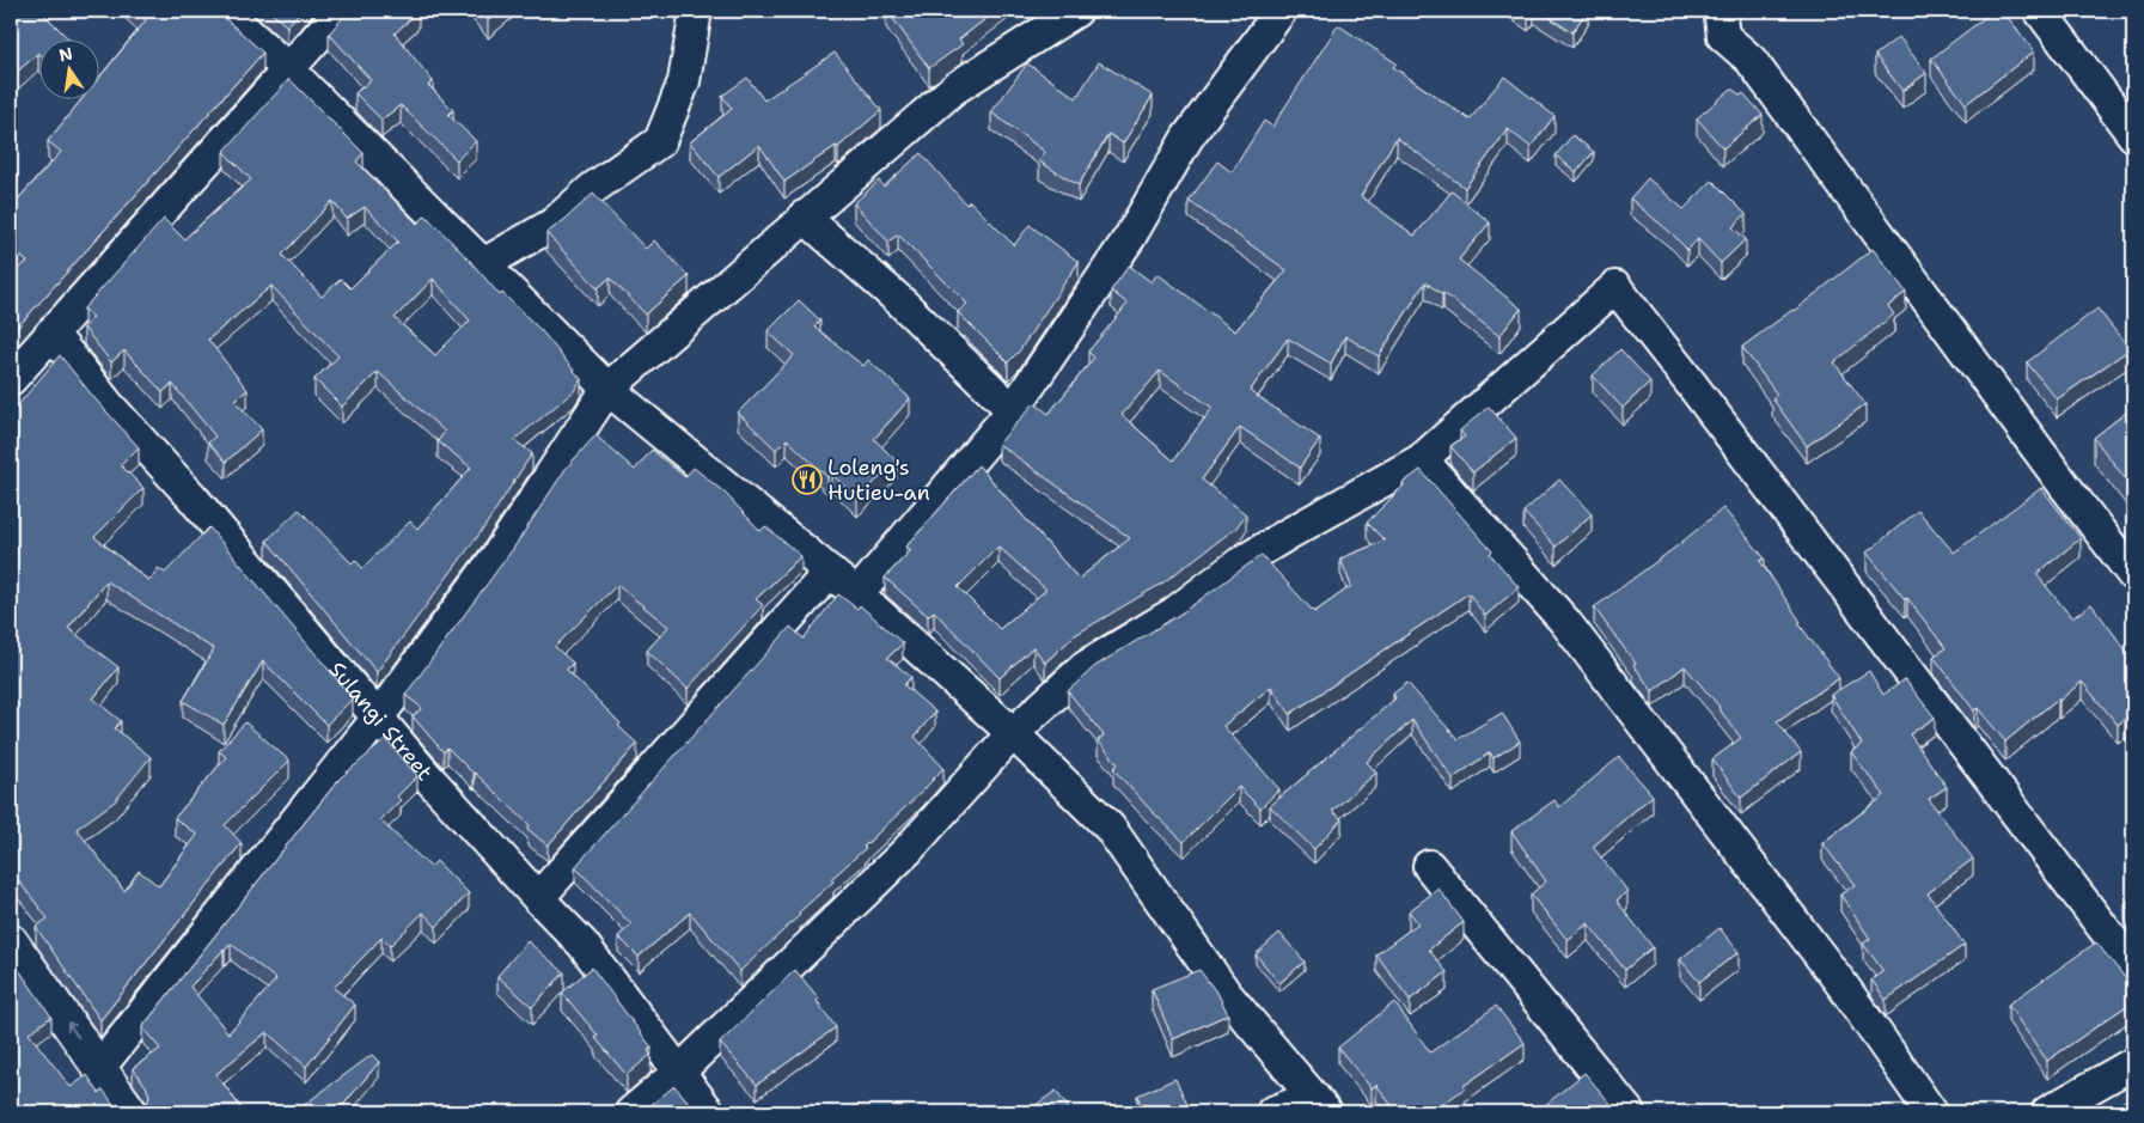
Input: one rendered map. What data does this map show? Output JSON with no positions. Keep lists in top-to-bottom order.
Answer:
{
  "streets": {
    "street": ["Sulangi Street"]
  },
  "places": {
    "restaurant": ["Loleng's Hutieu-an"]
  },
  "north": "top"
}
